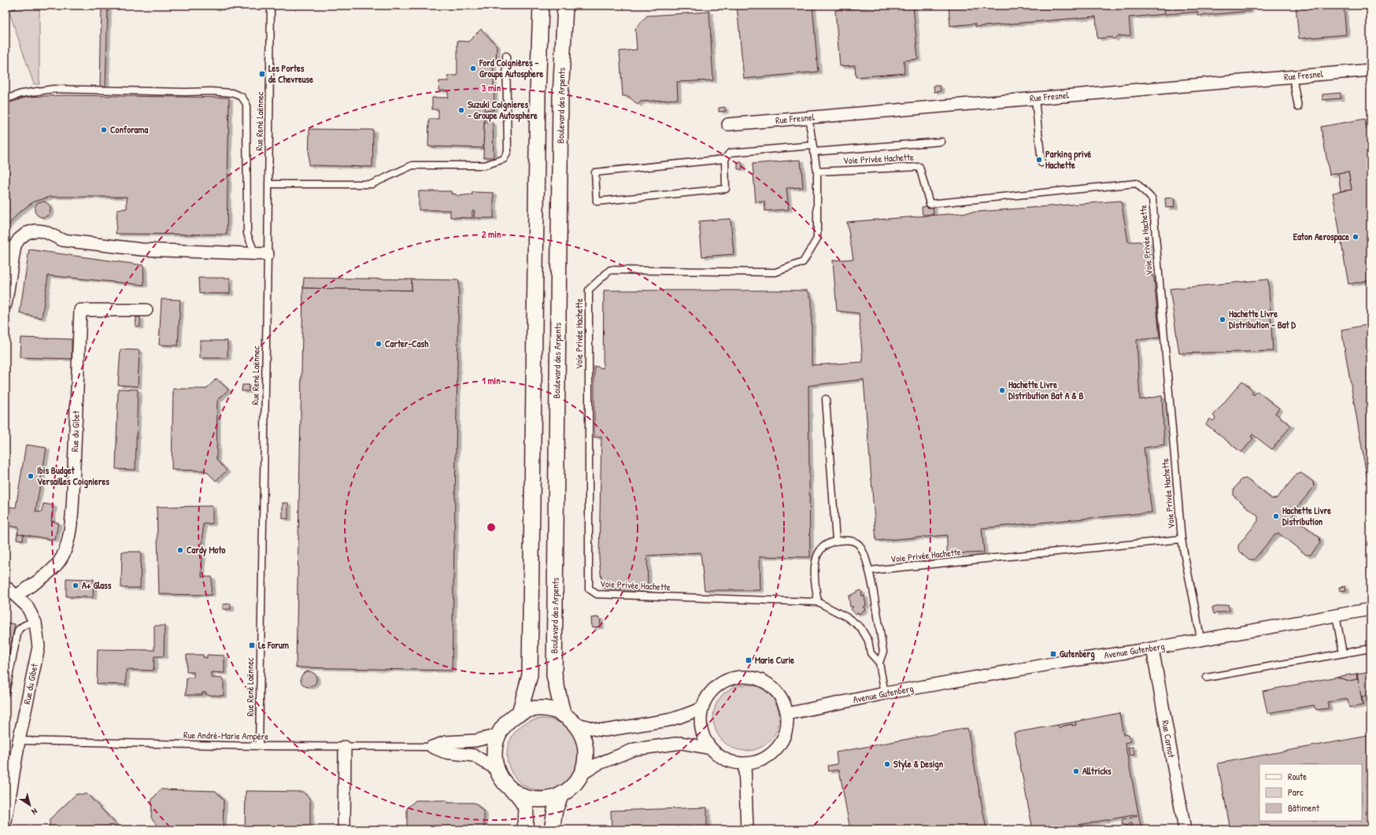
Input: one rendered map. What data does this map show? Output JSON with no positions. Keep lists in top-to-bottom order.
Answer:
{
  "streets": {
    "street": [
      "Rue Fresnel",
      "Boulevard des Arpents",
      "Rue du Gibet",
      "Avenue Gutenberg",
      "Rue Carnot"
    ],
    "lane": ["Rue René Laënnec", "Voie Privée Hachette", "Rue André-Marie Ampère"]
  },
  "crossings": [
    ["Rue René Laënnec", "Rue André-Marie Ampère"],
    ["Voie Privée Hachette", "Avenue Gutenberg"],
    ["Rue du Gibet", "Rue André-Marie Ampère"],
    ["Avenue Gutenberg", "Rue Carnot"]
  ],
  "places": {
    "other": [
      "Ford Coignières - Groupe Autosphere",
      "Suzuki Coignieres - Groupe Autosphere",
      "Conforama",
      "Parking privé Hachette",
      "Eaton Aerospace",
      "Hachette Livre Distribution - Bat D",
      "Carter-Cash",
      "Hachette Livre Distribution Bat A & B",
      "Ibis Budget Versailles Coignieres",
      "Hachette Livre Distribution",
      "Cardy Moto",
      "A+ Glass",
      "Style & Design",
      "Alltricks"
    ],
    "transit": [
      "Les Portes de Chevreuse",
      "Le Forum",
      "Gutenberg",
      "Marie Curie"
    ]
  },
  "legend": ["Route", "Parc", "Bâtiment"],
  "north": "bottom right",
  "rings": ["3 min", "2 min", "1 min"]
}
